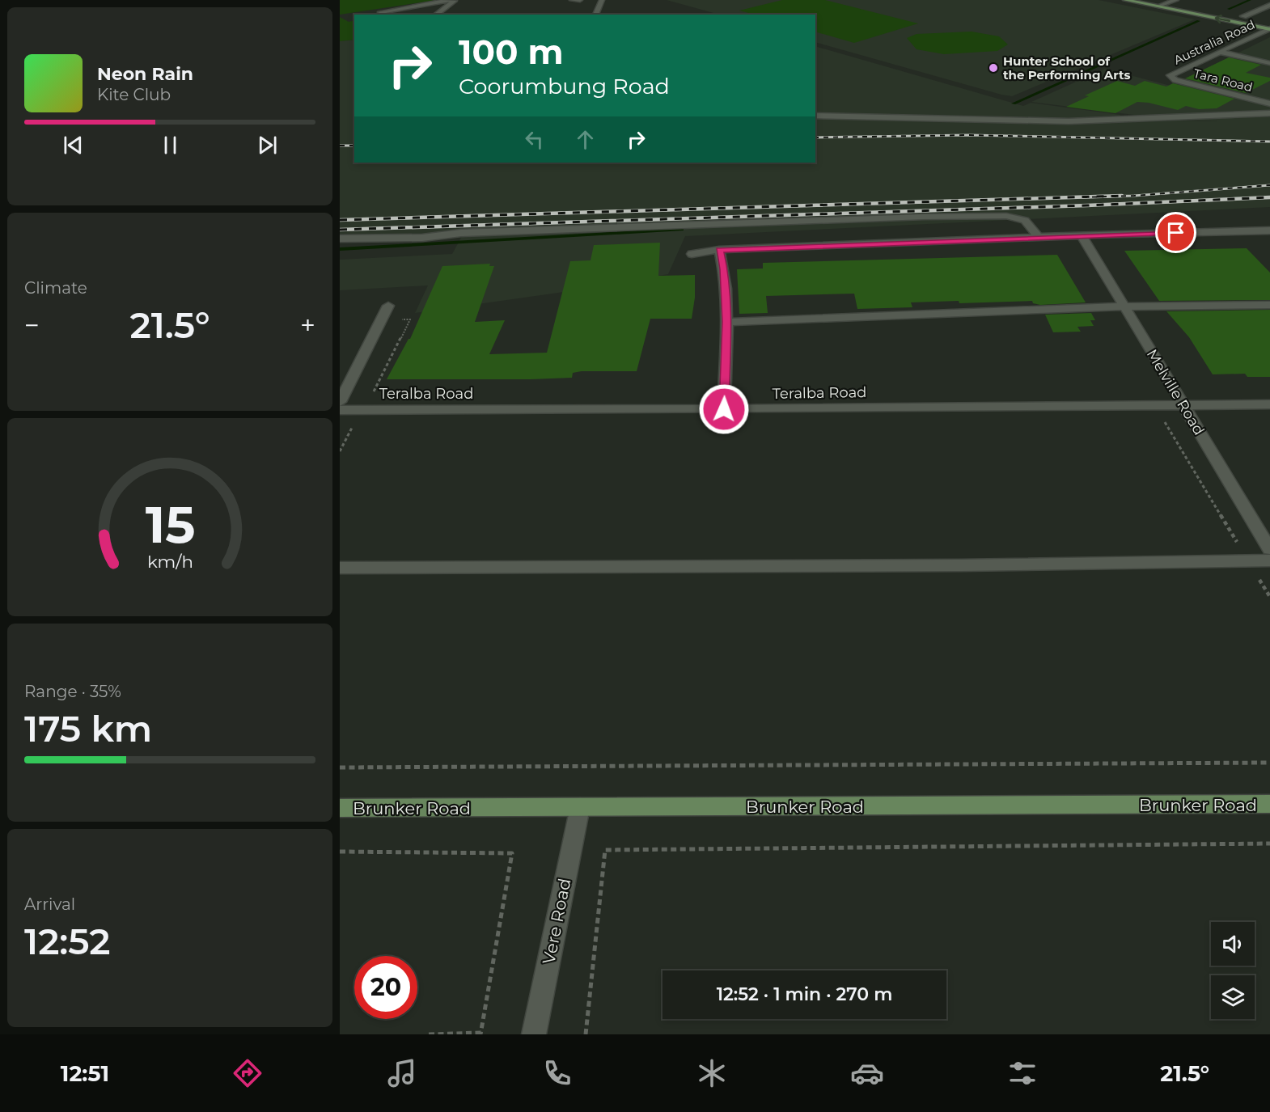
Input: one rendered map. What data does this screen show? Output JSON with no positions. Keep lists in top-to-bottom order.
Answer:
{
  "streets": {
    "main road": ["Brunker Road"],
    "street": [
      "Australia Road",
      "Tara Road",
      "Melville Road",
      "Teralba Road",
      "Vere Road"
    ]
  },
  "crossings": [
    ["Australia Road", "Tara Road"],
    ["Melville Road", "Teralba Road"],
    ["Brunker Road", "Vere Road"]
  ],
  "places": ["Hunter School of the Performing Arts"],
  "page": {
    "turn": ["100 m", "Coorumbung Road"],
    "song": ["Neon Rain", "Kite Club"],
    "tile": [
      "Climate",
      ["Range · 35%", "175 km"],
      ["Arrival", "12:52"]
    ],
    "heat": ["−", "21.5°", "+"],
    "limit": "20",
    "trip": "12:52 · 1 min · 270 m",
    "tabs": ["12:51", "21.5°"],
    "gauge": ["15", "km/h"]
  }
}
